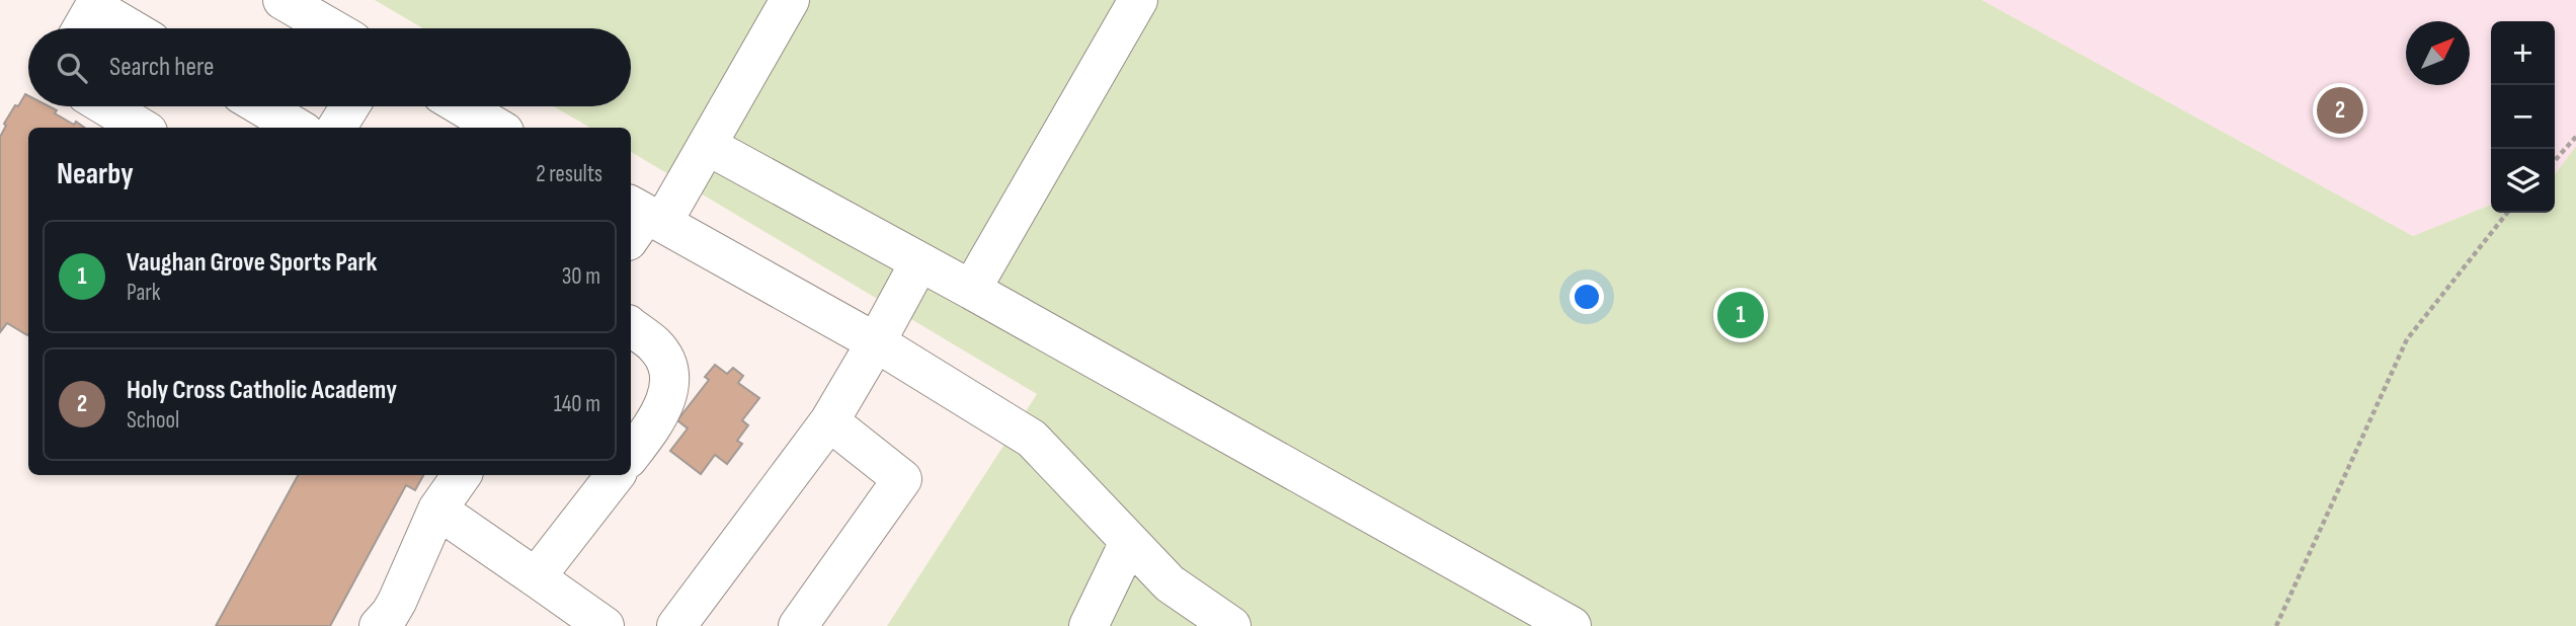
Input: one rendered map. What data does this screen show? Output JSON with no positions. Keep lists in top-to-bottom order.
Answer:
{
  "north": "top right",
  "page": {
    "map_buttons": ["+", "−"],
    "search": "Search here",
    "pins": ["2", "1"],
    "heading": ["Nearby", "2 results"],
    "list": [
      {
        "mark": "1",
        "name": "Vaughan Grove Sports Park",
        "note": "Park",
        "value": "30 m"
      },
      {
        "mark": "2",
        "name": "Holy Cross Catholic Academy",
        "note": "School",
        "value": "140 m"
      }
    ]
  }
}
